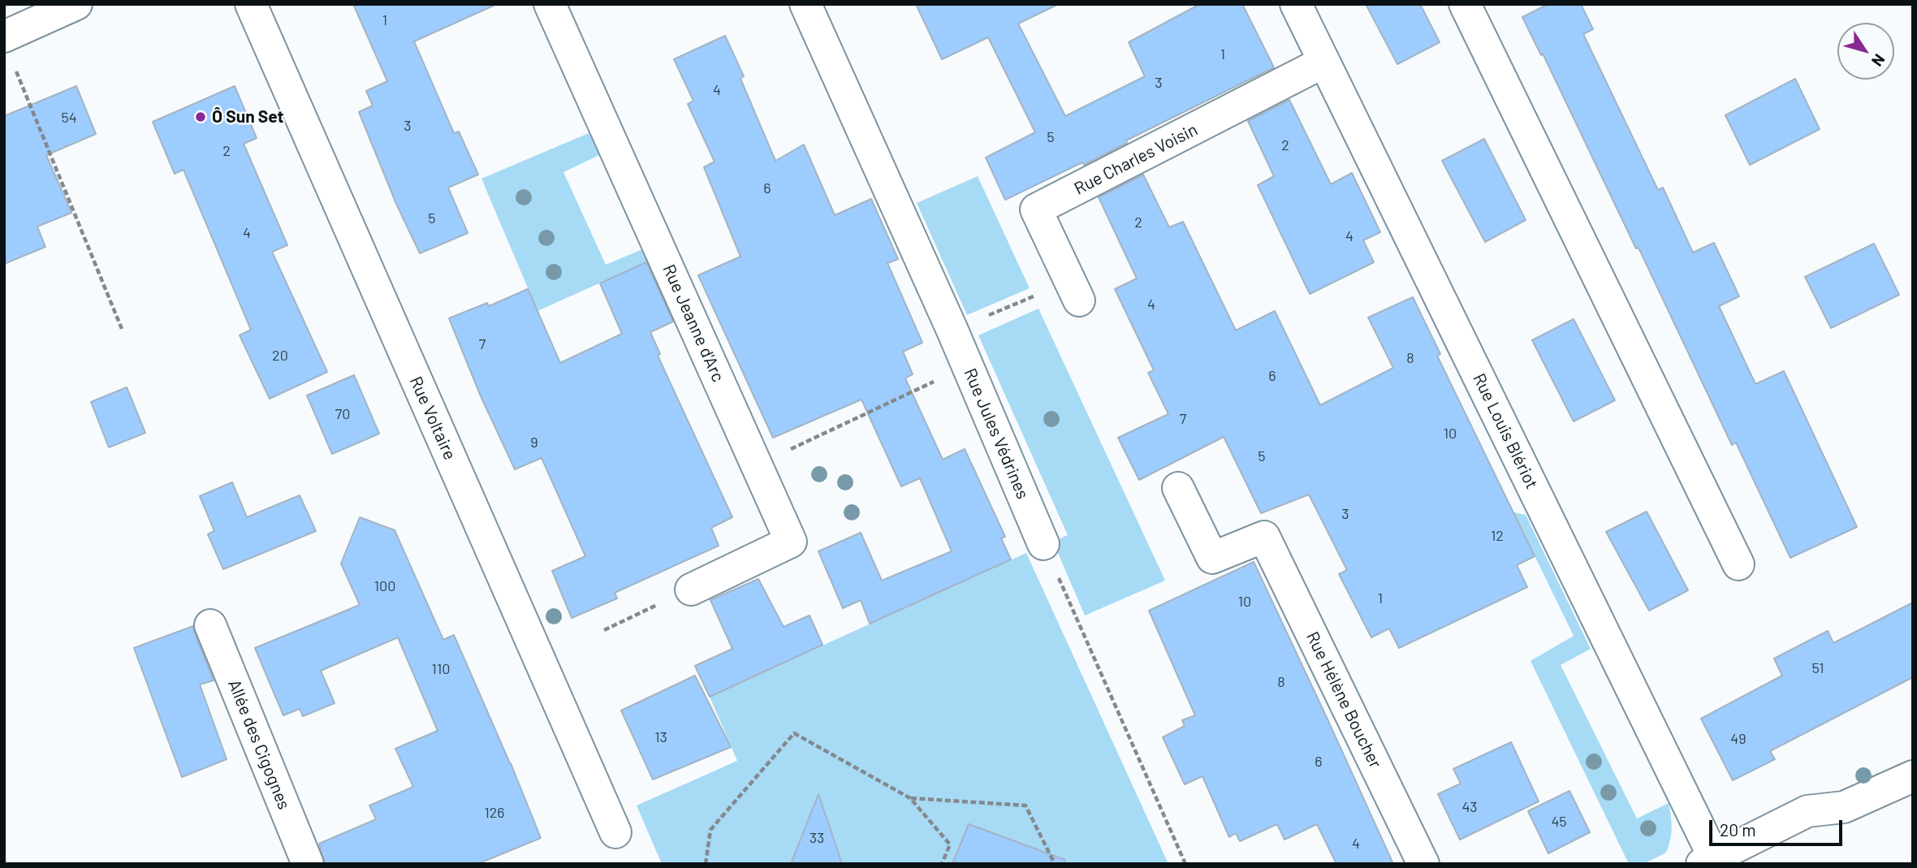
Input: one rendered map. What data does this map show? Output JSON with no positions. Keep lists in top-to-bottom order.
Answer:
{
  "streets": {
    "street": [
      "Rue Charles Voisin",
      "Rue Jeanne d'Arc",
      "Rue Voltaire",
      "Rue Louis Blériot",
      "Rue Jules Védrines",
      "Rue Hélène Boucher",
      "Allée des Cigognes"
    ]
  },
  "crossings": [
    ["Rue Charles Voisin", "Rue Louis Blériot"]
  ],
  "places": ["Ô Sun Set"],
  "house_numbers": [
    "1",
    "1",
    "3",
    "4",
    "54",
    "3",
    "5",
    "2",
    "2",
    "6",
    "5",
    "2",
    "4",
    "4",
    "4",
    "7",
    "20",
    "8",
    "6",
    "70",
    "7",
    "10",
    "9",
    "5",
    "3",
    "12",
    "100",
    "1",
    "10",
    "51",
    "110",
    "8",
    "13",
    "49",
    "6",
    "43",
    "126",
    "45",
    "33",
    "4"
  ],
  "scale_bar": "20 m",
  "north": "bottom right"
}
